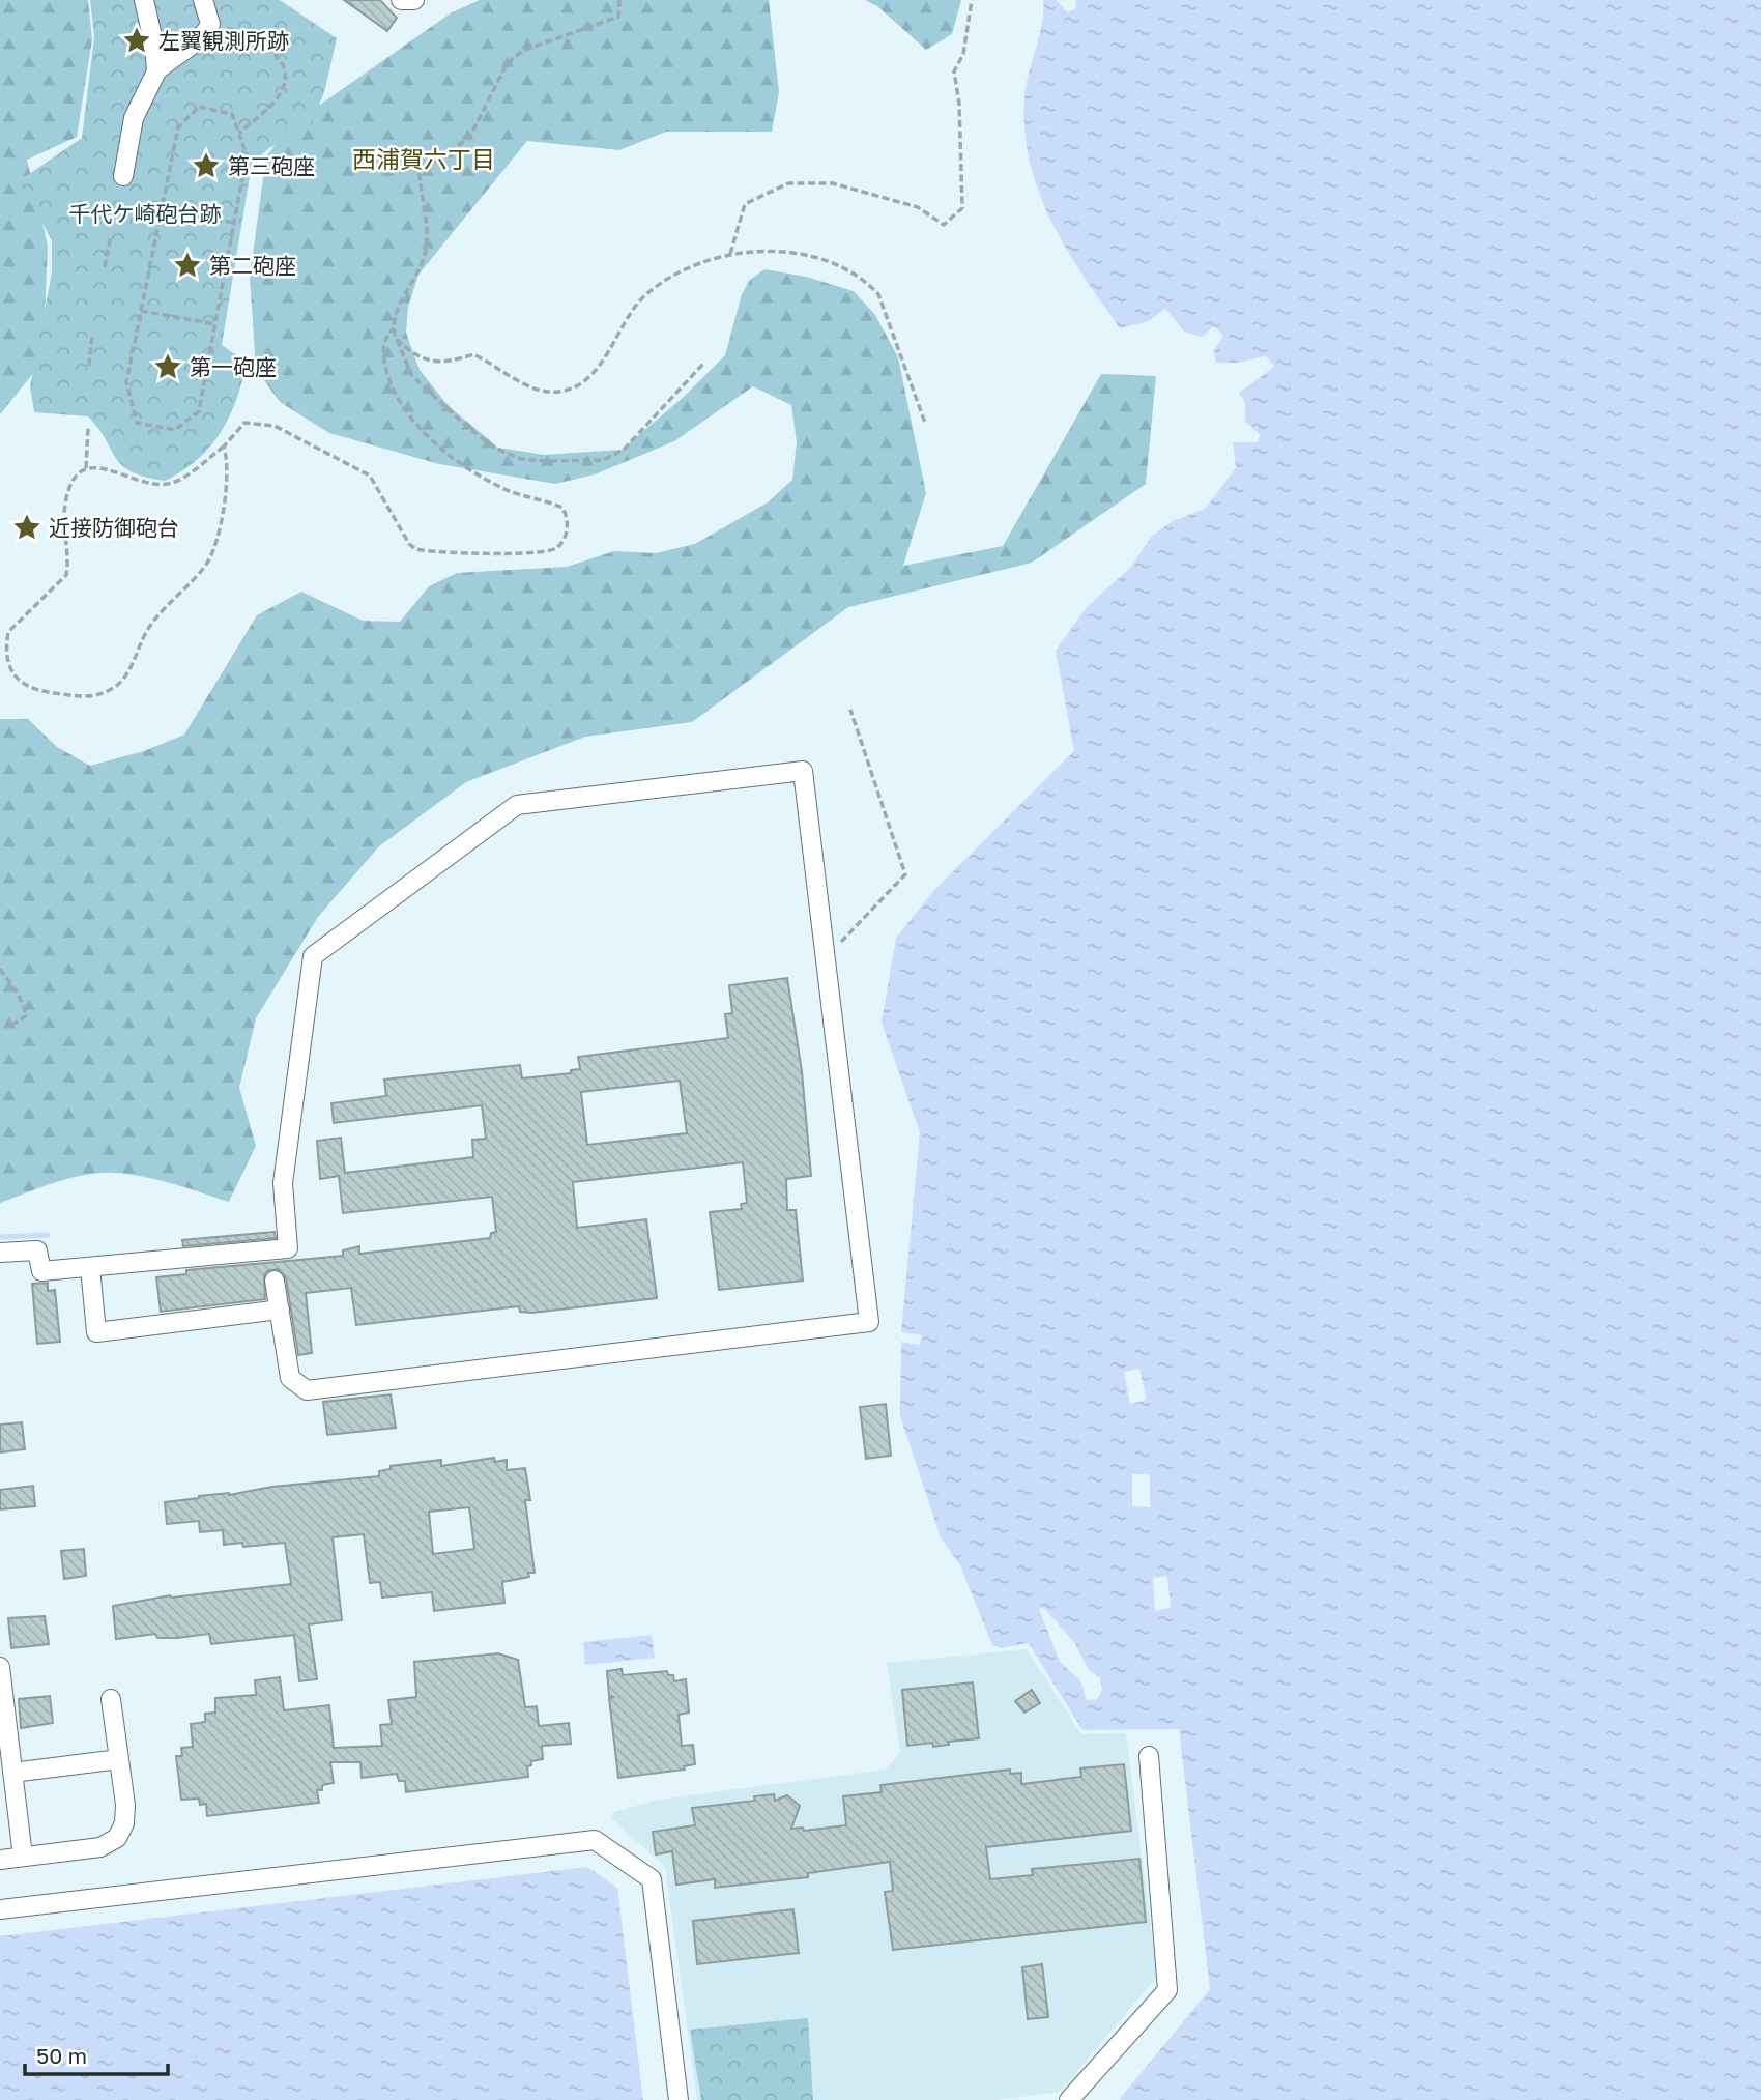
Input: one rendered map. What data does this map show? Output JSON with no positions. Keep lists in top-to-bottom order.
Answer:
{
  "districts": ["西浦賀六丁目"],
  "parks": ["千代ケ崎砲台跡"],
  "places": {
    "place": [
      "左翼観測所跡",
      "第三砲座",
      "第二砲座",
      "第一砲座",
      "近接防御砲台"
    ]
  },
  "scale_bar": "50 m"
}
